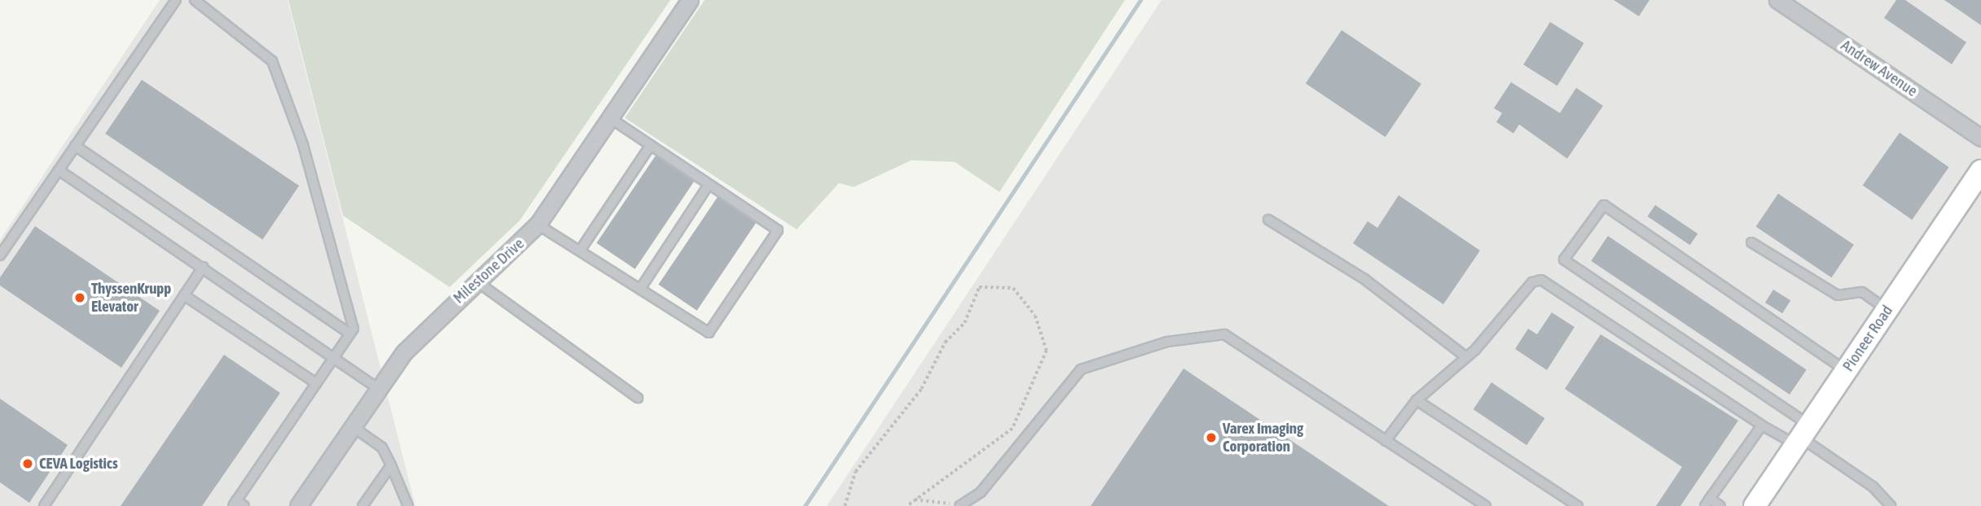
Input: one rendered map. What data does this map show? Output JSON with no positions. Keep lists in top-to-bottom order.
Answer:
{
  "streets": {
    "main road": ["Pioneer Road"],
    "street": ["Andrew Avenue", "Milestone Drive"]
  },
  "places": ["ThyssenKrupp Elevator", "Varex Imaging Corporation", "CEVA Logistics"]
}
